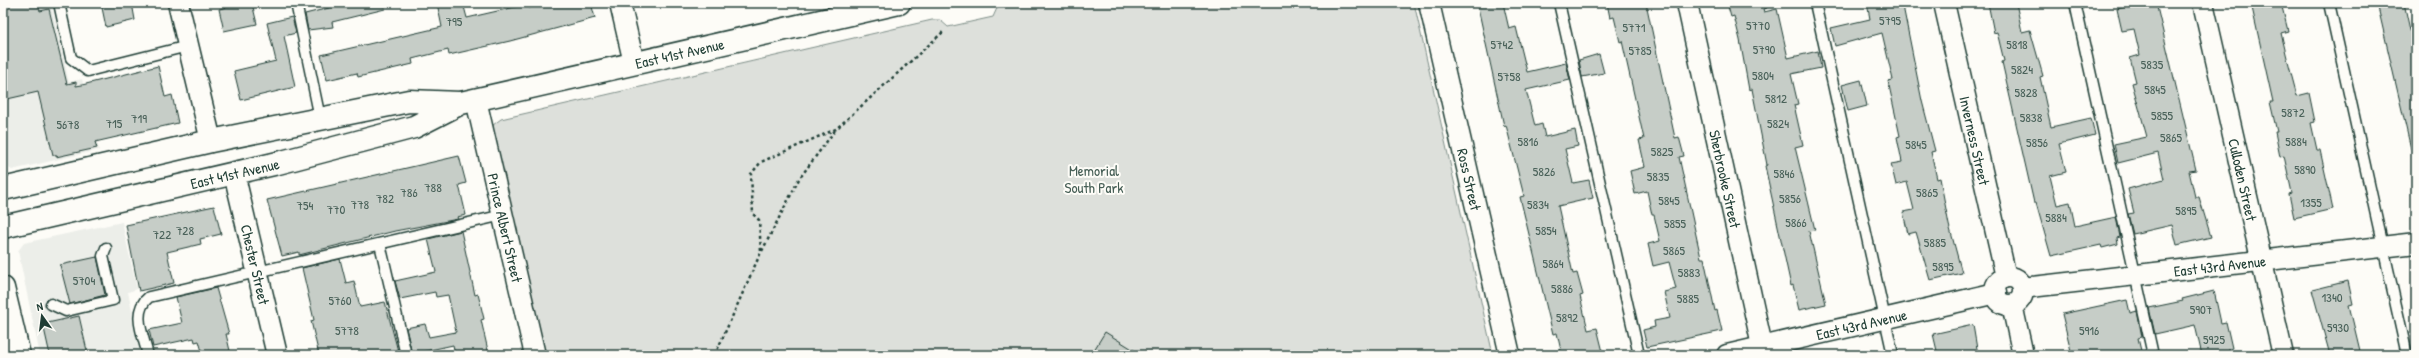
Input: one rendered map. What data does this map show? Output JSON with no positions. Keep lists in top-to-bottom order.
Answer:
{
  "streets": {
    "main road": ["East 41st Avenue"],
    "street": [
      "Inverness Street",
      "Ross Street",
      "Sherbrooke Street",
      "Culloden Street",
      "Prince Albert Street",
      "Chester Street",
      "East 43rd Avenue"
    ]
  },
  "crossings": [
    ["East 41st Avenue", "Prince Albert Street"],
    ["East 41st Avenue", "Chester Street"],
    ["Inverness Street", "East 43rd Avenue"],
    ["Sherbrooke Street", "East 43rd Avenue"],
    ["Culloden Street", "East 43rd Avenue"]
  ],
  "parks": ["Memorial South Park"],
  "house_numbers": [
    "5795",
    "795",
    "5770",
    "5771",
    "5742",
    "5818",
    "5790",
    "5785",
    "5835",
    "5824",
    "5804",
    "5758",
    "5845",
    "5828",
    "5812",
    "5872",
    "5855",
    "5838",
    "719",
    "715",
    "5824",
    "5678",
    "5865",
    "5816",
    "5884",
    "5856",
    "5845",
    "5825",
    "5890",
    "5826",
    "5846",
    "5835",
    "788",
    "786",
    "5865",
    "782",
    "5856",
    "5845",
    "1355",
    "778",
    "5834",
    "754",
    "770",
    "5895",
    "5884",
    "5866",
    "5855",
    "728",
    "5854",
    "722",
    "5885",
    "5865",
    "5864",
    "5895",
    "5883",
    "5704",
    "5886",
    "1340",
    "5885",
    "5760",
    "5907",
    "5892",
    "5930",
    "5778",
    "5916",
    "5925"
  ],
  "north": "top"
}
